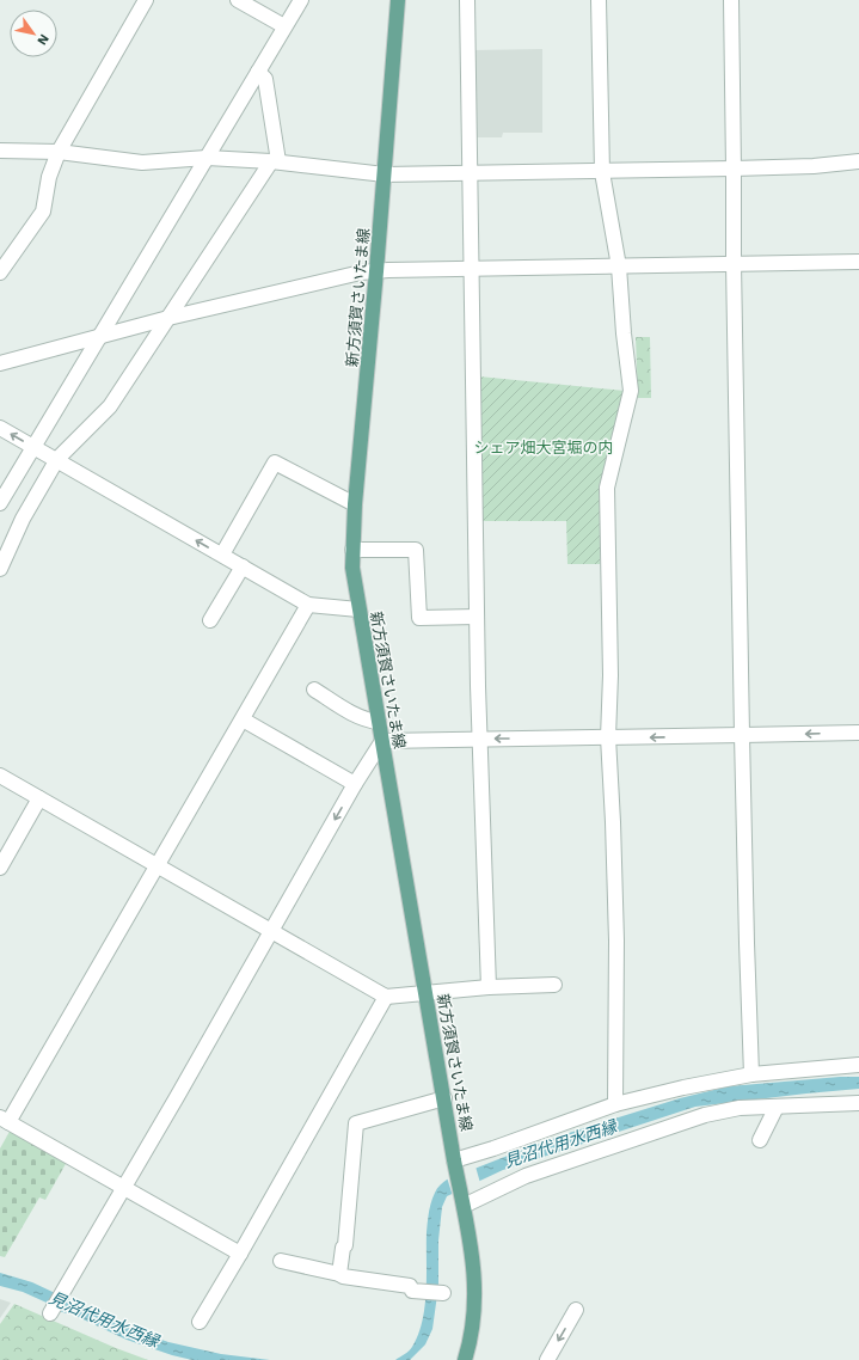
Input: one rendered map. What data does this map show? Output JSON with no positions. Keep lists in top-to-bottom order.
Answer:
{
  "streets": {
    "main road": ["新方須賀さいたま線"]
  },
  "water": ["見沼代用水西縁"],
  "parks": ["シェア畑大宮堀の内"],
  "north": "bottom right"
}
